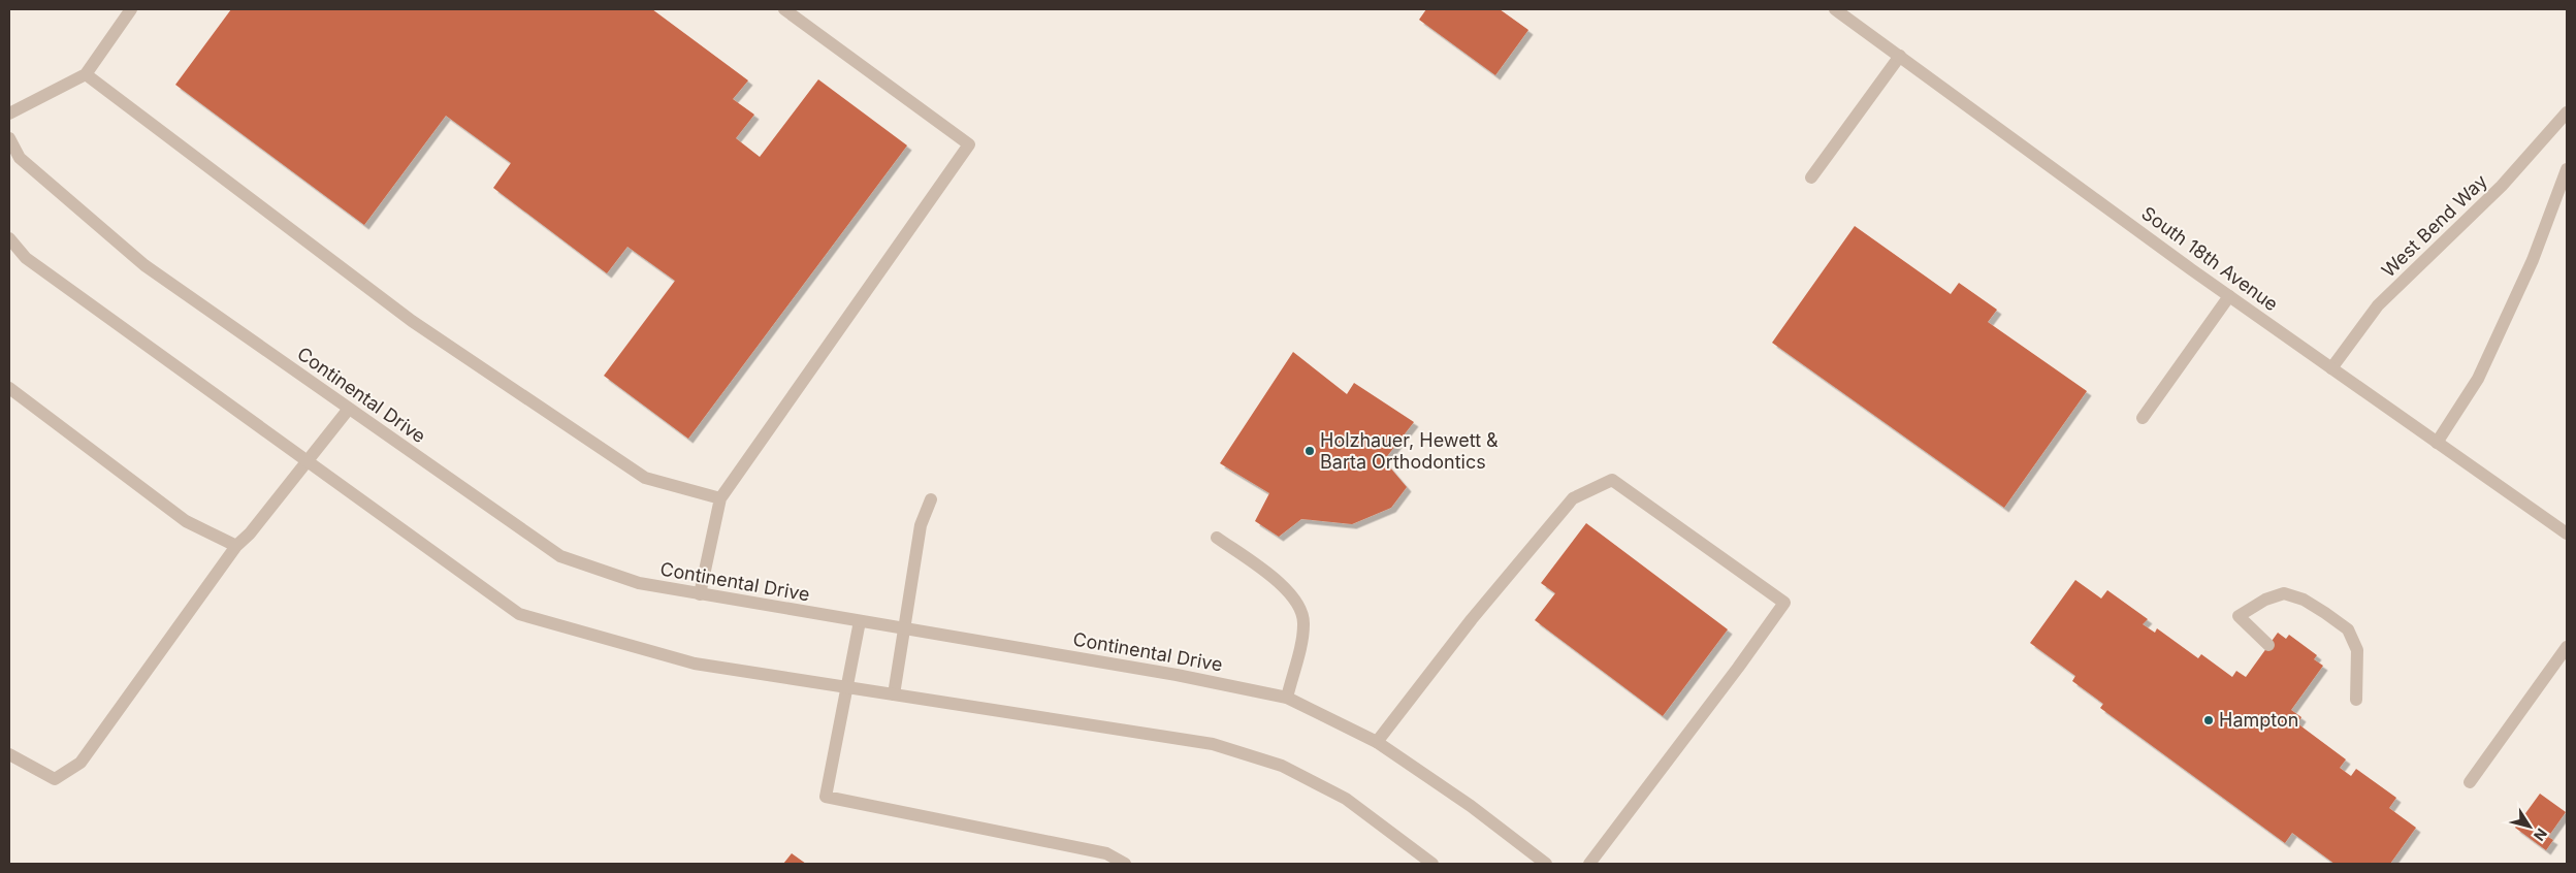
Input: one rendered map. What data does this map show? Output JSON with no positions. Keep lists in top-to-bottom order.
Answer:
{
  "streets": {
    "street": ["West Bend Way", "South 18th Avenue", "Continental Drive"]
  },
  "crossings": [
    ["West Bend Way", "South 18th Avenue"]
  ],
  "places": ["Holzhauer, Hewett & Barta Orthodontics", "Hampton"],
  "north": "bottom right"
}
